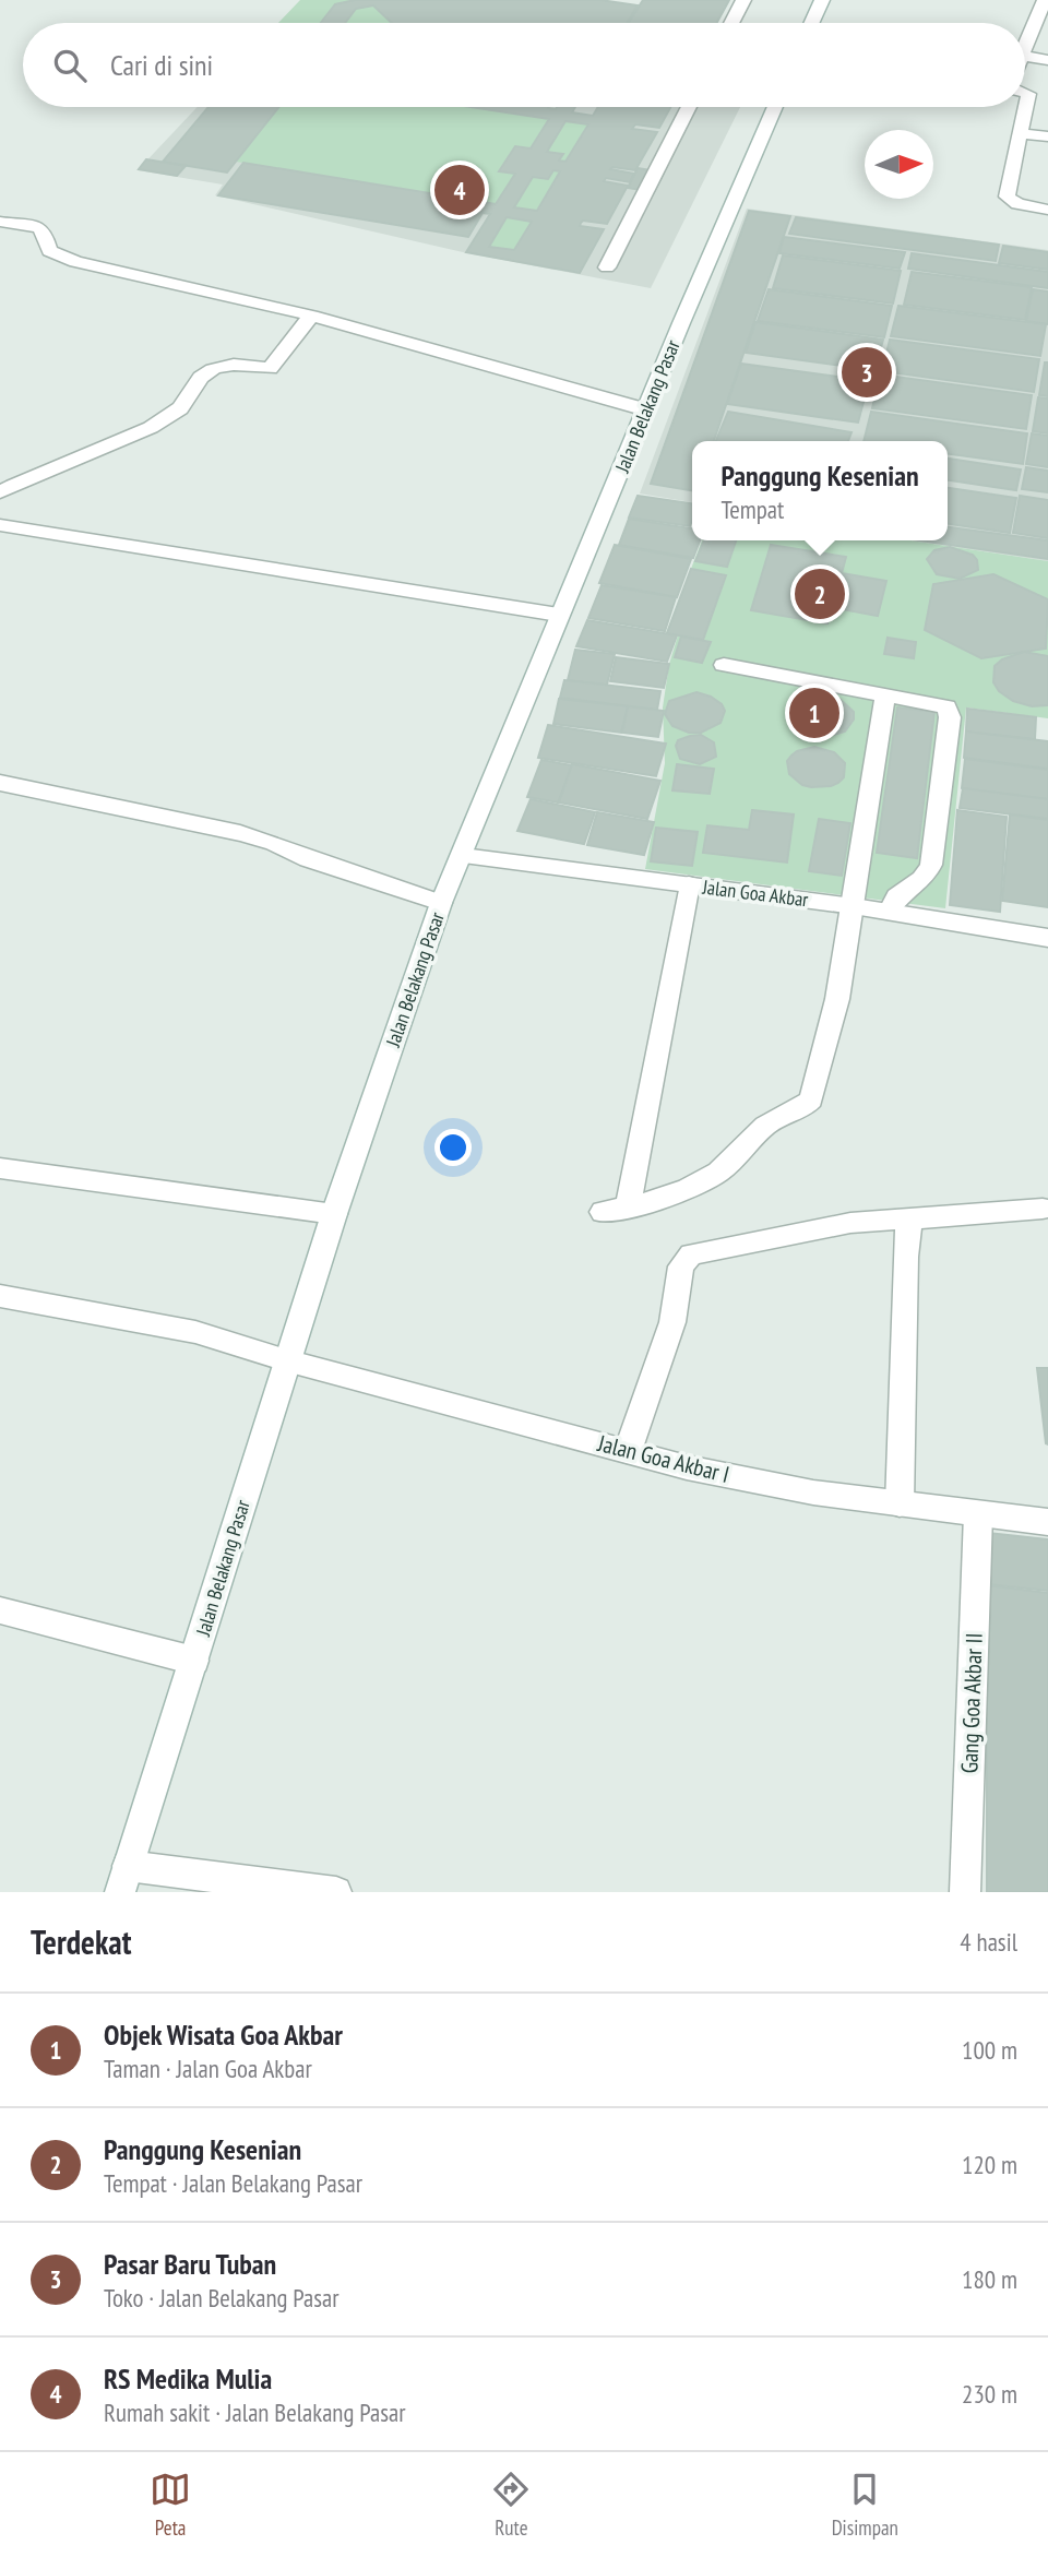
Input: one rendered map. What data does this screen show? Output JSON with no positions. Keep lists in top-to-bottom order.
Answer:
{
  "streets": {
    "street": [
      "Jalan Belakang Pasar",
      "Jalan Goa Akbar",
      "Jalan Goa Akbar I",
      "Gang Goa Akbar II"
    ]
  },
  "crossings": [
    ["Jalan Belakang Pasar", "Jalan Goa Akbar"],
    ["Jalan Belakang Pasar", "Jalan Goa Akbar I"],
    ["Jalan Goa Akbar I", "Gang Goa Akbar II"]
  ],
  "north": "right",
  "page": {
    "search": "Cari di sini",
    "pins": [
      "4",
      "3",
      "2",
      "1"
    ],
    "popup": ["Panggung Kesenian", "Tempat"],
    "heading": ["Terdekat", "4 hasil"],
    "list": [
      {
        "mark": "1",
        "name": "Objek Wisata Goa Akbar",
        "note": "Taman · Jalan Goa Akbar",
        "value": "100 m"
      },
      {
        "mark": "2",
        "name": "Panggung Kesenian",
        "note": "Tempat · Jalan Belakang Pasar",
        "value": "120 m"
      },
      {
        "mark": "3",
        "name": "Pasar Baru Tuban",
        "note": "Toko · Jalan Belakang Pasar",
        "value": "180 m"
      },
      {
        "mark": "4",
        "name": "RS Medika Mulia",
        "note": "Rumah sakit · Jalan Belakang Pasar",
        "value": "230 m"
      }
    ],
    "nav": ["Peta", "Rute", "Disimpan"]
  }
}
